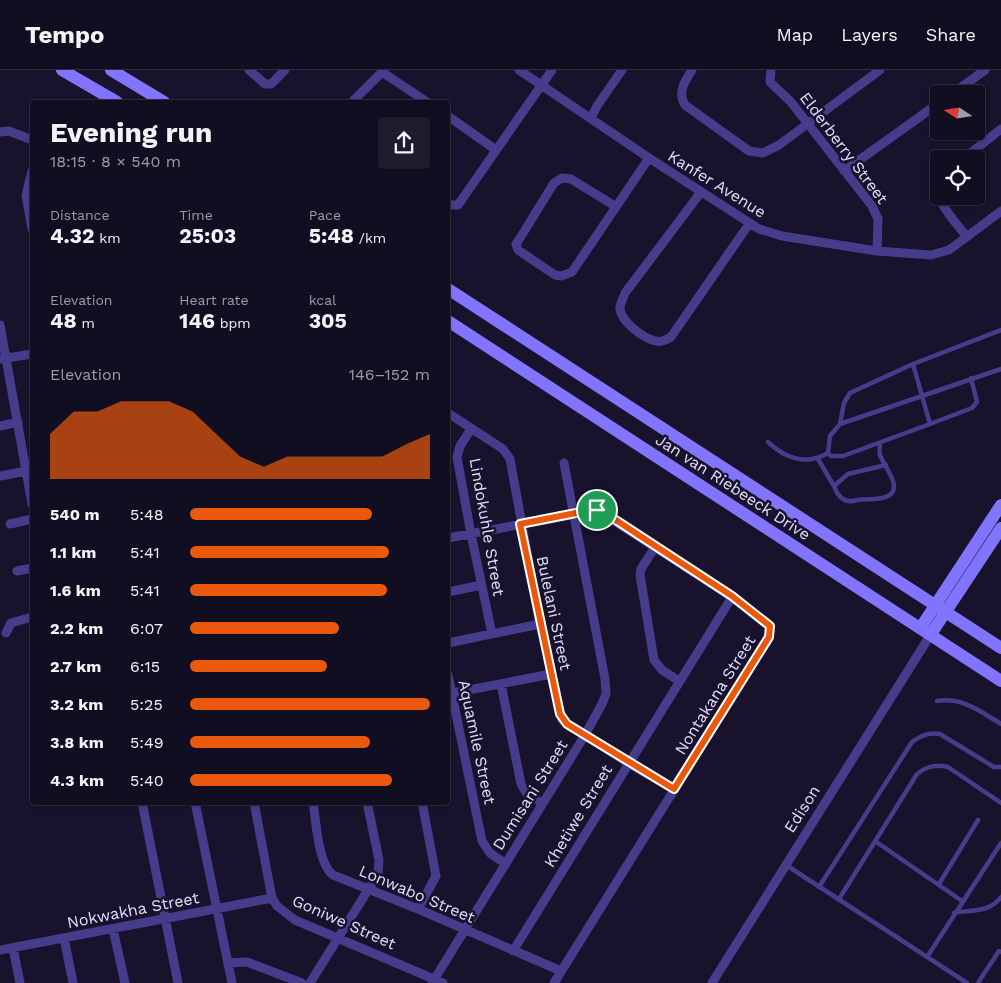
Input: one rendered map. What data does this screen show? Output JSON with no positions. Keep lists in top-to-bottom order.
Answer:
{
  "streets": {
    "main road": ["Jan van Riebeeck Drive"],
    "street": [
      "Elderberry Street",
      "Kanfer Avenue",
      "Lindokuhle Street",
      "Bulelani Street",
      "Nontakana Street",
      "Aquamile Street",
      "Dumisani Street",
      "Edison",
      "Khetiwe Street",
      "Lonwabo Street",
      "Nokwakha Street",
      "Goniwe Street"
    ]
  },
  "crossings": [
    ["Elderberry Street", "Kanfer Avenue"],
    ["Jan van Riebeeck Drive", "Edison"],
    ["Lindokuhle Street", "Bulelani Street"],
    ["Lindokuhle Street", "Nontakana Street"],
    ["Bulelani Street", "Nontakana Street"],
    ["Bulelani Street", "Dumisani Street"],
    ["Bulelani Street", "Khetiwe Street"],
    ["Nontakana Street", "Dumisani Street"],
    ["Nontakana Street", "Khetiwe Street"],
    ["Nontakana Street", "Lonwabo Street"],
    ["Aquamile Street", "Dumisani Street"],
    ["Dumisani Street", "Lonwabo Street"],
    ["Dumisani Street", "Goniwe Street"],
    ["Khetiwe Street", "Lonwabo Street"],
    ["Nokwakha Street", "Goniwe Street"]
  ],
  "north": "left",
  "page": {
    "header": "Tempo",
    "nav": ["Map", "Layers", "Share"],
    "heading": ["Evening run", "18:15 · 8 × 540 m"],
    "stats": [
      ["Distance", "4.32 km"],
      ["Time", "25:03"],
      ["Pace", "5:48 /km"],
      ["Elevation", "48 m"],
      ["Heart rate", "146 bpm"],
      ["kcal", "305"]
    ],
    "chart": ["Elevation", "146–152 m"],
    "list": [
      {
        "name": "540 m",
        "note": "5:48"
      },
      {
        "name": "1.1 km",
        "note": "5:41"
      },
      {
        "name": "1.6 km",
        "note": "5:41"
      },
      {
        "name": "2.2 km",
        "note": "6:07"
      },
      {
        "name": "2.7 km",
        "note": "6:15"
      },
      {
        "name": "3.2 km",
        "note": "5:25"
      },
      {
        "name": "3.8 km",
        "note": "5:49"
      },
      {
        "name": "4.3 km",
        "note": "5:40"
      }
    ]
  }
}
